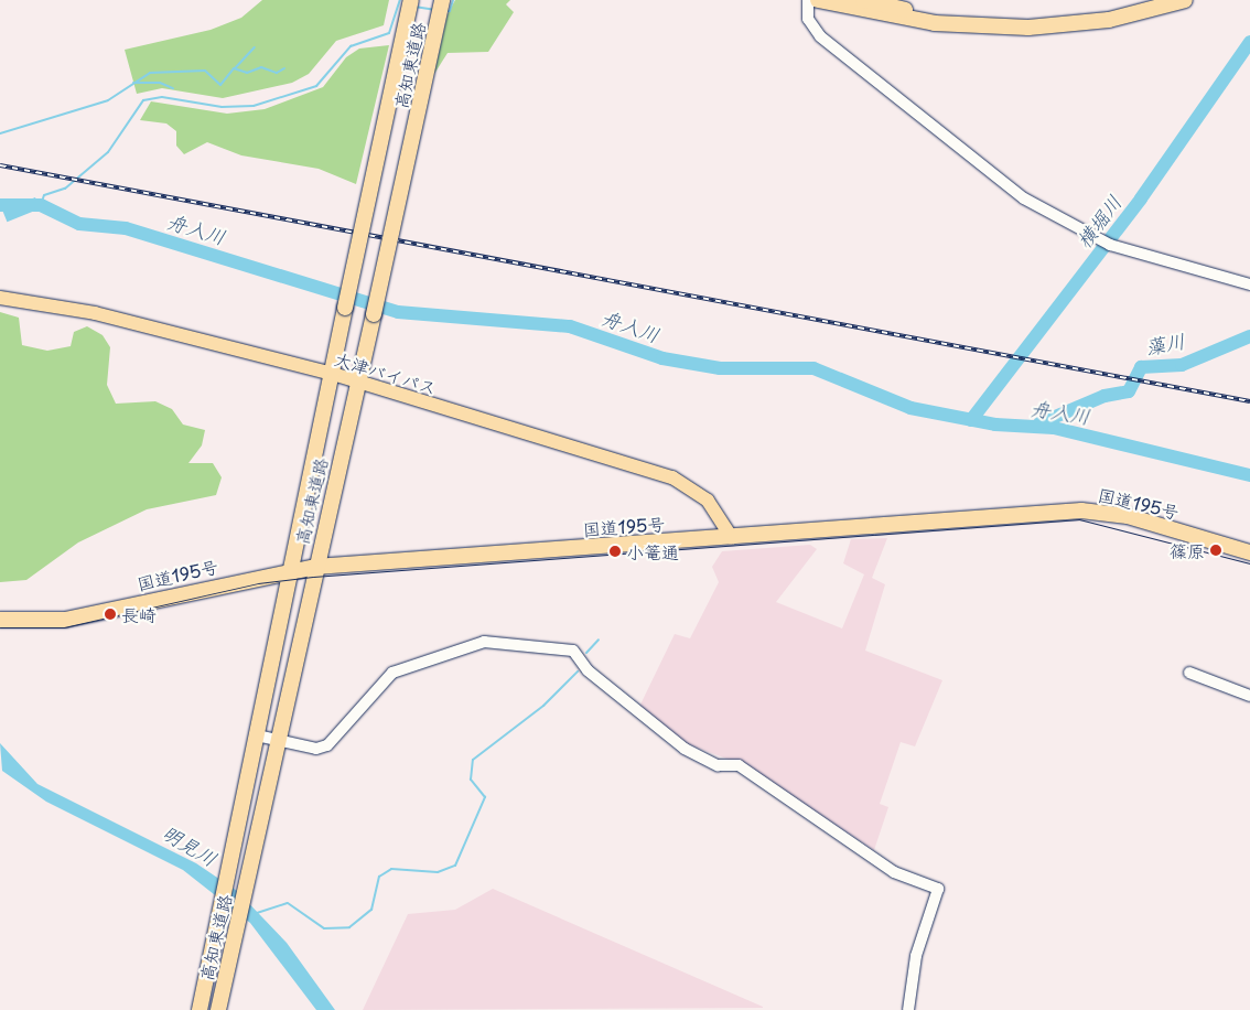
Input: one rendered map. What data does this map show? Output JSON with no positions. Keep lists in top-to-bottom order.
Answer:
{
  "streets": {
    "highway": ["高知東道路", "国道195号"],
    "main road": ["大津バイパス"]
  },
  "crossings": [
    ["高知東道路", "大津バイパス"],
    ["高知東道路", "国道195号"],
    ["大津バイパス", "国道195号"]
  ],
  "water": [
    "横堀川",
    "舟入川",
    "藻川",
    "明見川"
  ],
  "places": ["篠原", "小篭通", "長崎"]
}
